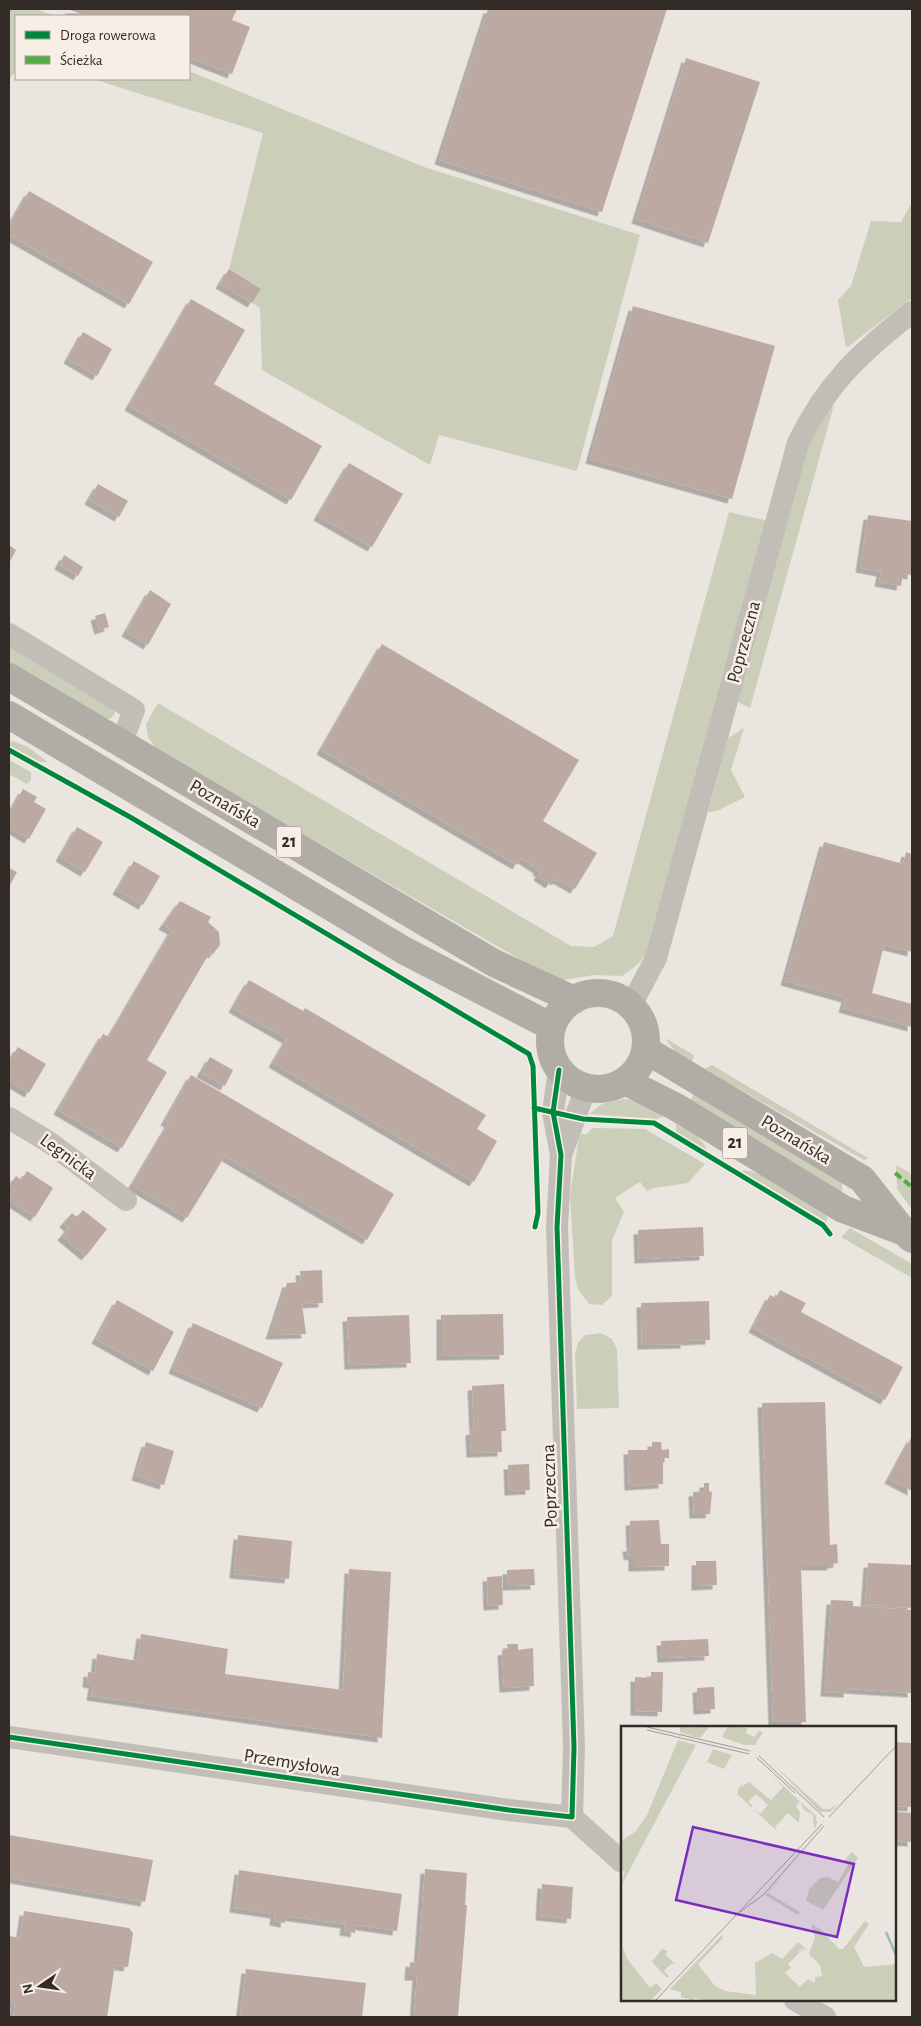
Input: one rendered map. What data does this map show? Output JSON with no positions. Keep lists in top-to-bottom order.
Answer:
{
  "streets": {
    "main road": ["Poznańska", "21"],
    "street": ["Poprzeczna", "Legnicka", "Przemysłowa"]
  },
  "crossings": [
    ["Poprzeczna", "Poznańska"],
    ["Poprzeczna", "Przemysłowa"]
  ],
  "legend": ["Droga rowerowa", "Ścieżka"],
  "north": "left"
}
